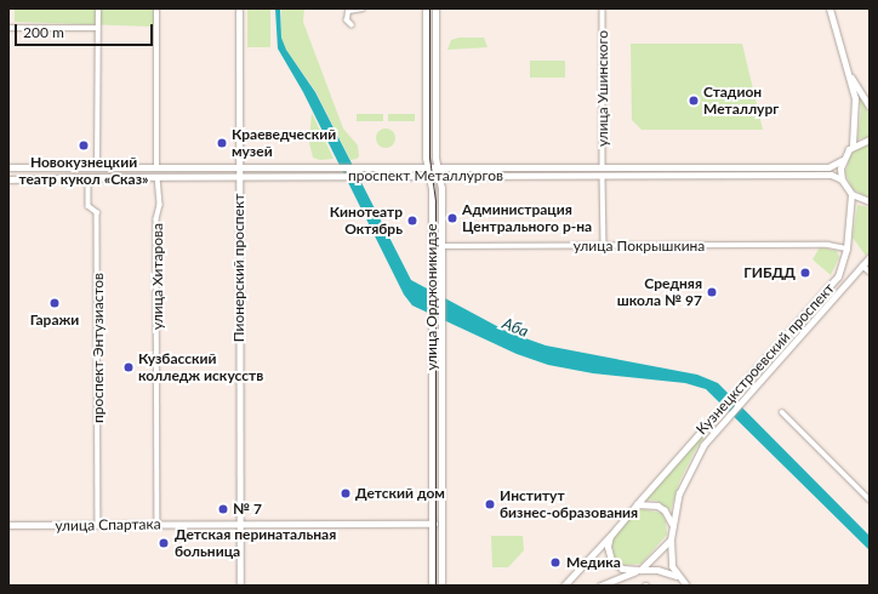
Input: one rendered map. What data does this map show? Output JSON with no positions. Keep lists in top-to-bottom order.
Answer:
{
  "streets": {
    "main road": [
      "проспект Металлургов",
      "Пионерский проспект",
      "улица Орджоникидзе",
      "Кузнецкстроевский проспект",
      "улица Спартака"
    ],
    "street": [
      "улица Ушинского",
      "улица Покрышкина",
      "улица Хитарова",
      "проспект Энтузиастов"
    ]
  },
  "crossings": [
    ["улица Ушинского", "проспект Металлургов"],
    ["проспект Металлургов", "Пионерский проспект"],
    ["проспект Металлургов", "улица Хитарова"],
    ["проспект Металлургов", "улица Орджоникидзе"],
    ["проспект Металлургов", "проспект Энтузиастов"],
    ["улица Покрышкина", "улица Орджоникидзе"],
    ["улица Покрышкина", "Кузнецкстроевский проспект"],
    ["Пионерский проспект", "улица Спартака"],
    ["улица Хитарова", "улица Спартака"],
    ["улица Орджоникидзе", "улица Спартака"],
    ["проспект Энтузиастов", "улица Спартака"]
  ],
  "water": ["Аба"],
  "places": [
    "Стадион Металлург",
    "Краеведческий музей",
    "Новокузнецкий театр кукол «Сказ»",
    "Администрация Центрального р-на",
    "Кинотеатр Октябрь",
    "ГИБДД",
    "Средняя школа № 97",
    "Гаражи",
    "Кузбасский колледж искусств",
    "Детский дом",
    "Институт бизнес-образования",
    "№ 7",
    "Детская перинатальная больница",
    "Медика"
  ],
  "scale_bar": "200 m"
}
